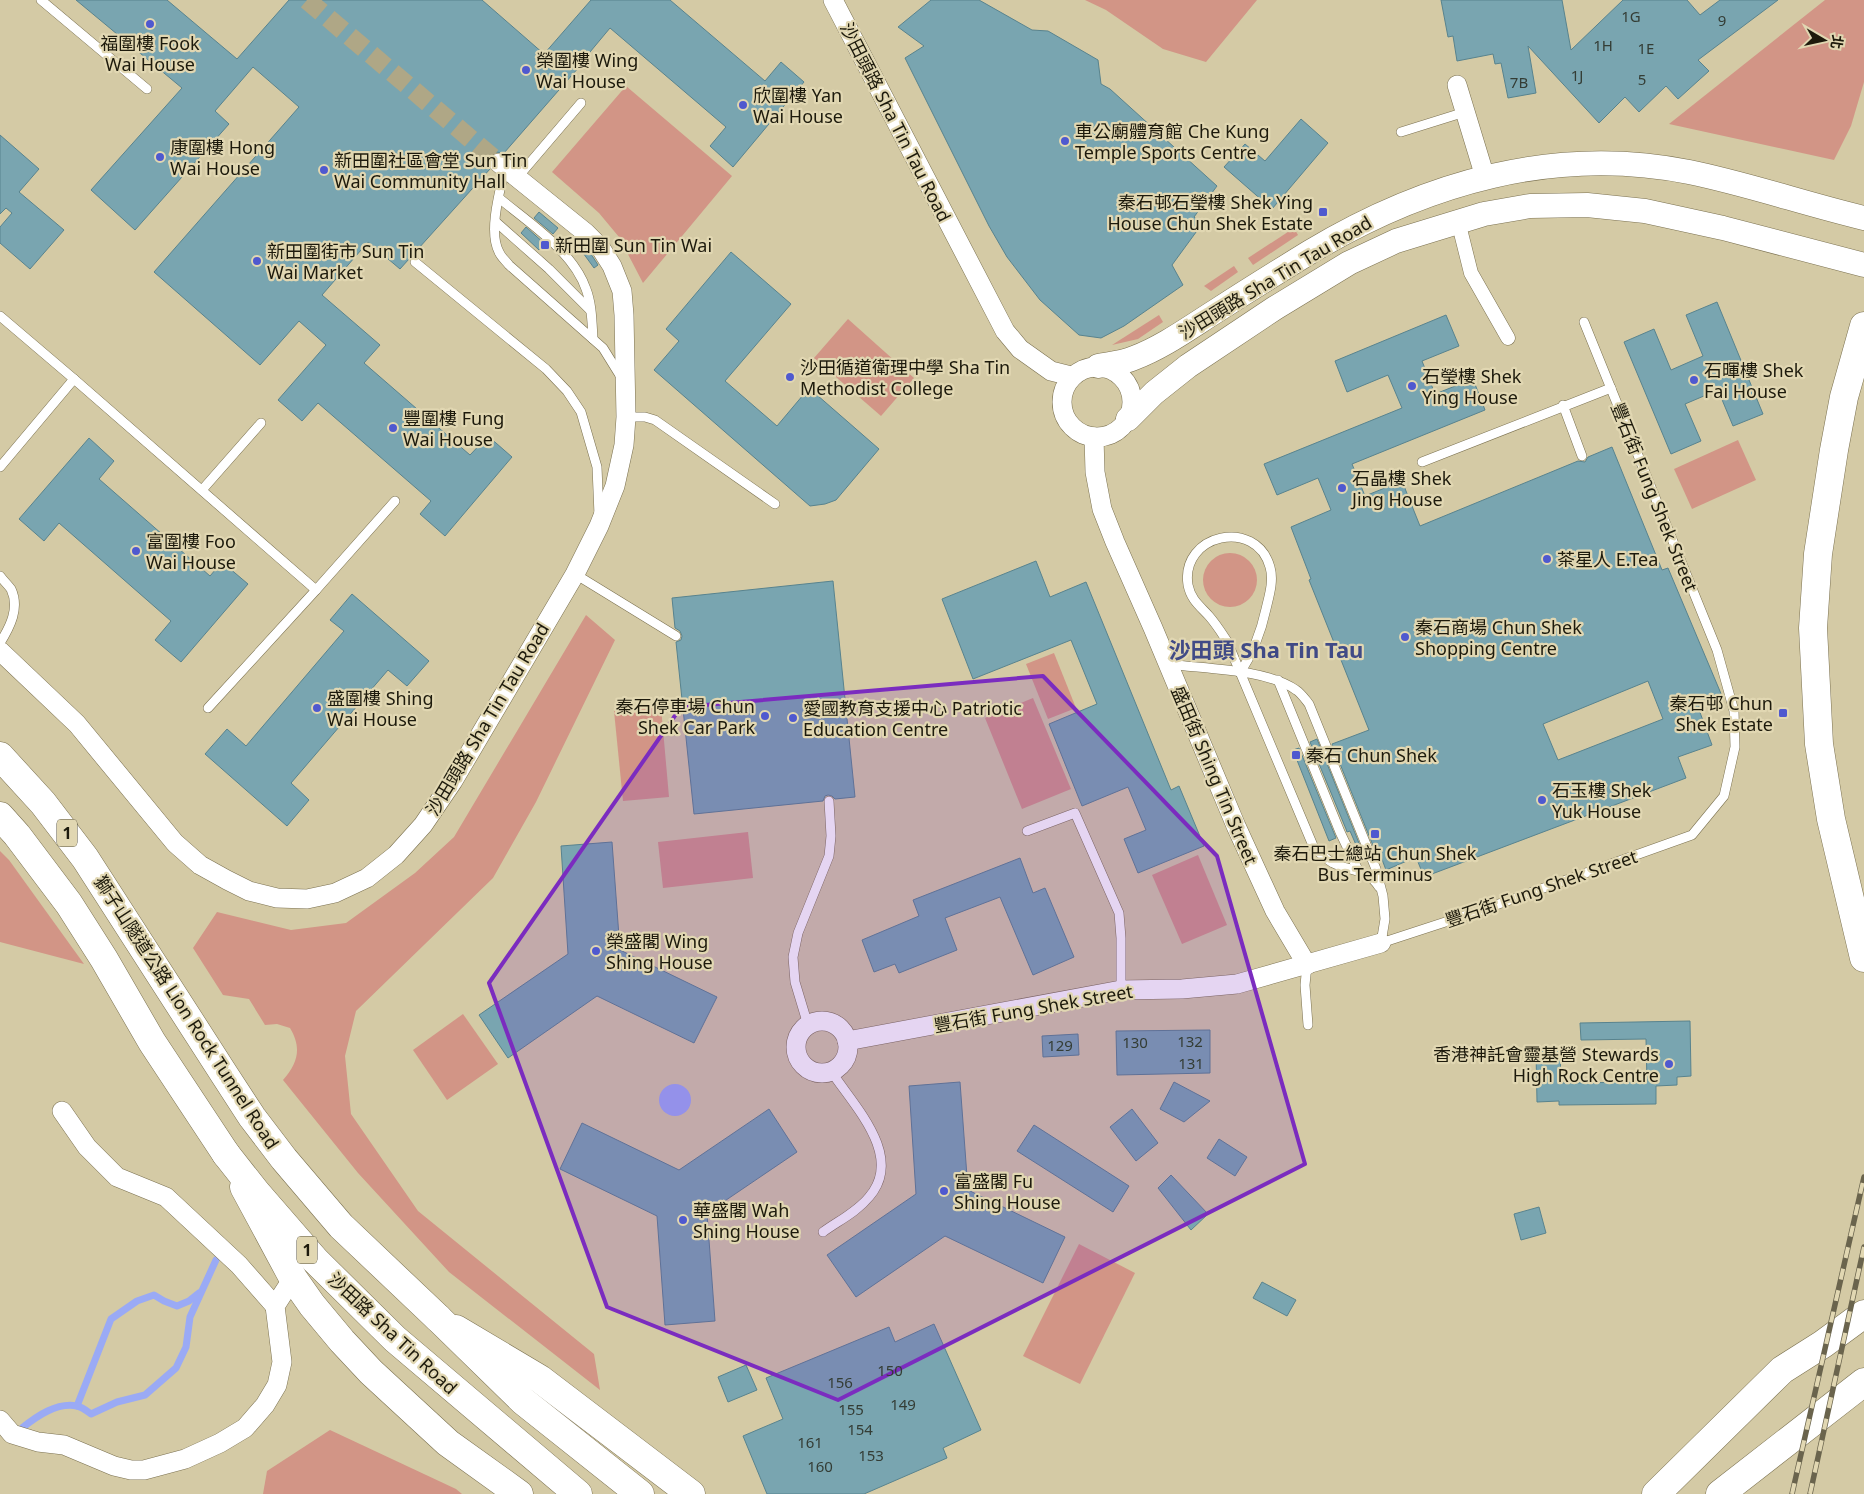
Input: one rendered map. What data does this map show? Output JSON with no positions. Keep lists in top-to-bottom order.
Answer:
{
  "streets": {
    "main road": ["1", "獅子山隧道公路 Lion Rock Tunnel Road", "沙田路 Sha Tin Road"],
    "street": ["沙田頭路 Sha Tin Tau Road", "豐石街 Fung Shek Street", "盛田街 Shing Tin Street"]
  },
  "crossings": [
    ["沙田頭路 Sha Tin Tau Road", "盛田街 Shing Tin Street"],
    ["豐石街 Fung Shek Street", "盛田街 Shing Tin Street"],
    ["1", "獅子山隧道公路 Lion Rock Tunnel Road"],
    ["1", "沙田路 Sha Tin Road"]
  ],
  "districts": ["沙田頭 Sha Tin Tau"],
  "places": {
    "other": [
      "福圍樓 Fook Wai House",
      "榮圍樓 Wing Wai House",
      "欣圍樓 Yan Wai House",
      "車公廟體育館 Che Kung Temple Sports Centre",
      "康圍樓 Hong Wai House",
      "新田圍社區會堂 Sun Tin Wai Community Hall",
      "新田圍街市 Sun Tin Wai Market",
      "沙田循道衛理中學 Sha Tin Methodist College",
      "石暉樓 Shek Fai House",
      "石瑩樓 Shek Ying House",
      "豐圍樓 Fung Wai House",
      "石晶樓 Shek Jing House",
      "富圍樓 Foo Wai House",
      "茶星人 E.Tea",
      "秦石商場 Chun Shek Shopping Centre",
      "盛圍樓 Shing Wai House",
      "秦石停車場 Chun Shek Car Park",
      "愛國教育支援中心 Patriotic Education Centre",
      "石玉樓 Shek Yuk House",
      "榮盛閣 Wing Shing House",
      "香港神託會靈基營 Stewards High Rock Centre",
      "富盛閣 Fu Shing House",
      "華盛閣 Wah Shing House"
    ],
    "transit": [
      "秦石邨石瑩樓 Shek Ying House Chun Shek Estate",
      "新田圍 Sun Tin Wai",
      "秦石邨 Chun Shek Estate",
      "秦石 Chun Shek",
      "秦石巴士總站 Chun Shek Bus Terminus"
    ]
  },
  "house_numbers": [
    "1G",
    "9",
    "1H",
    "1E",
    "1J",
    "5",
    "7B",
    "132",
    "130",
    "129",
    "131",
    "150",
    "156",
    "149",
    "155",
    "154",
    "161",
    "153",
    "160"
  ],
  "north": "right"
}
